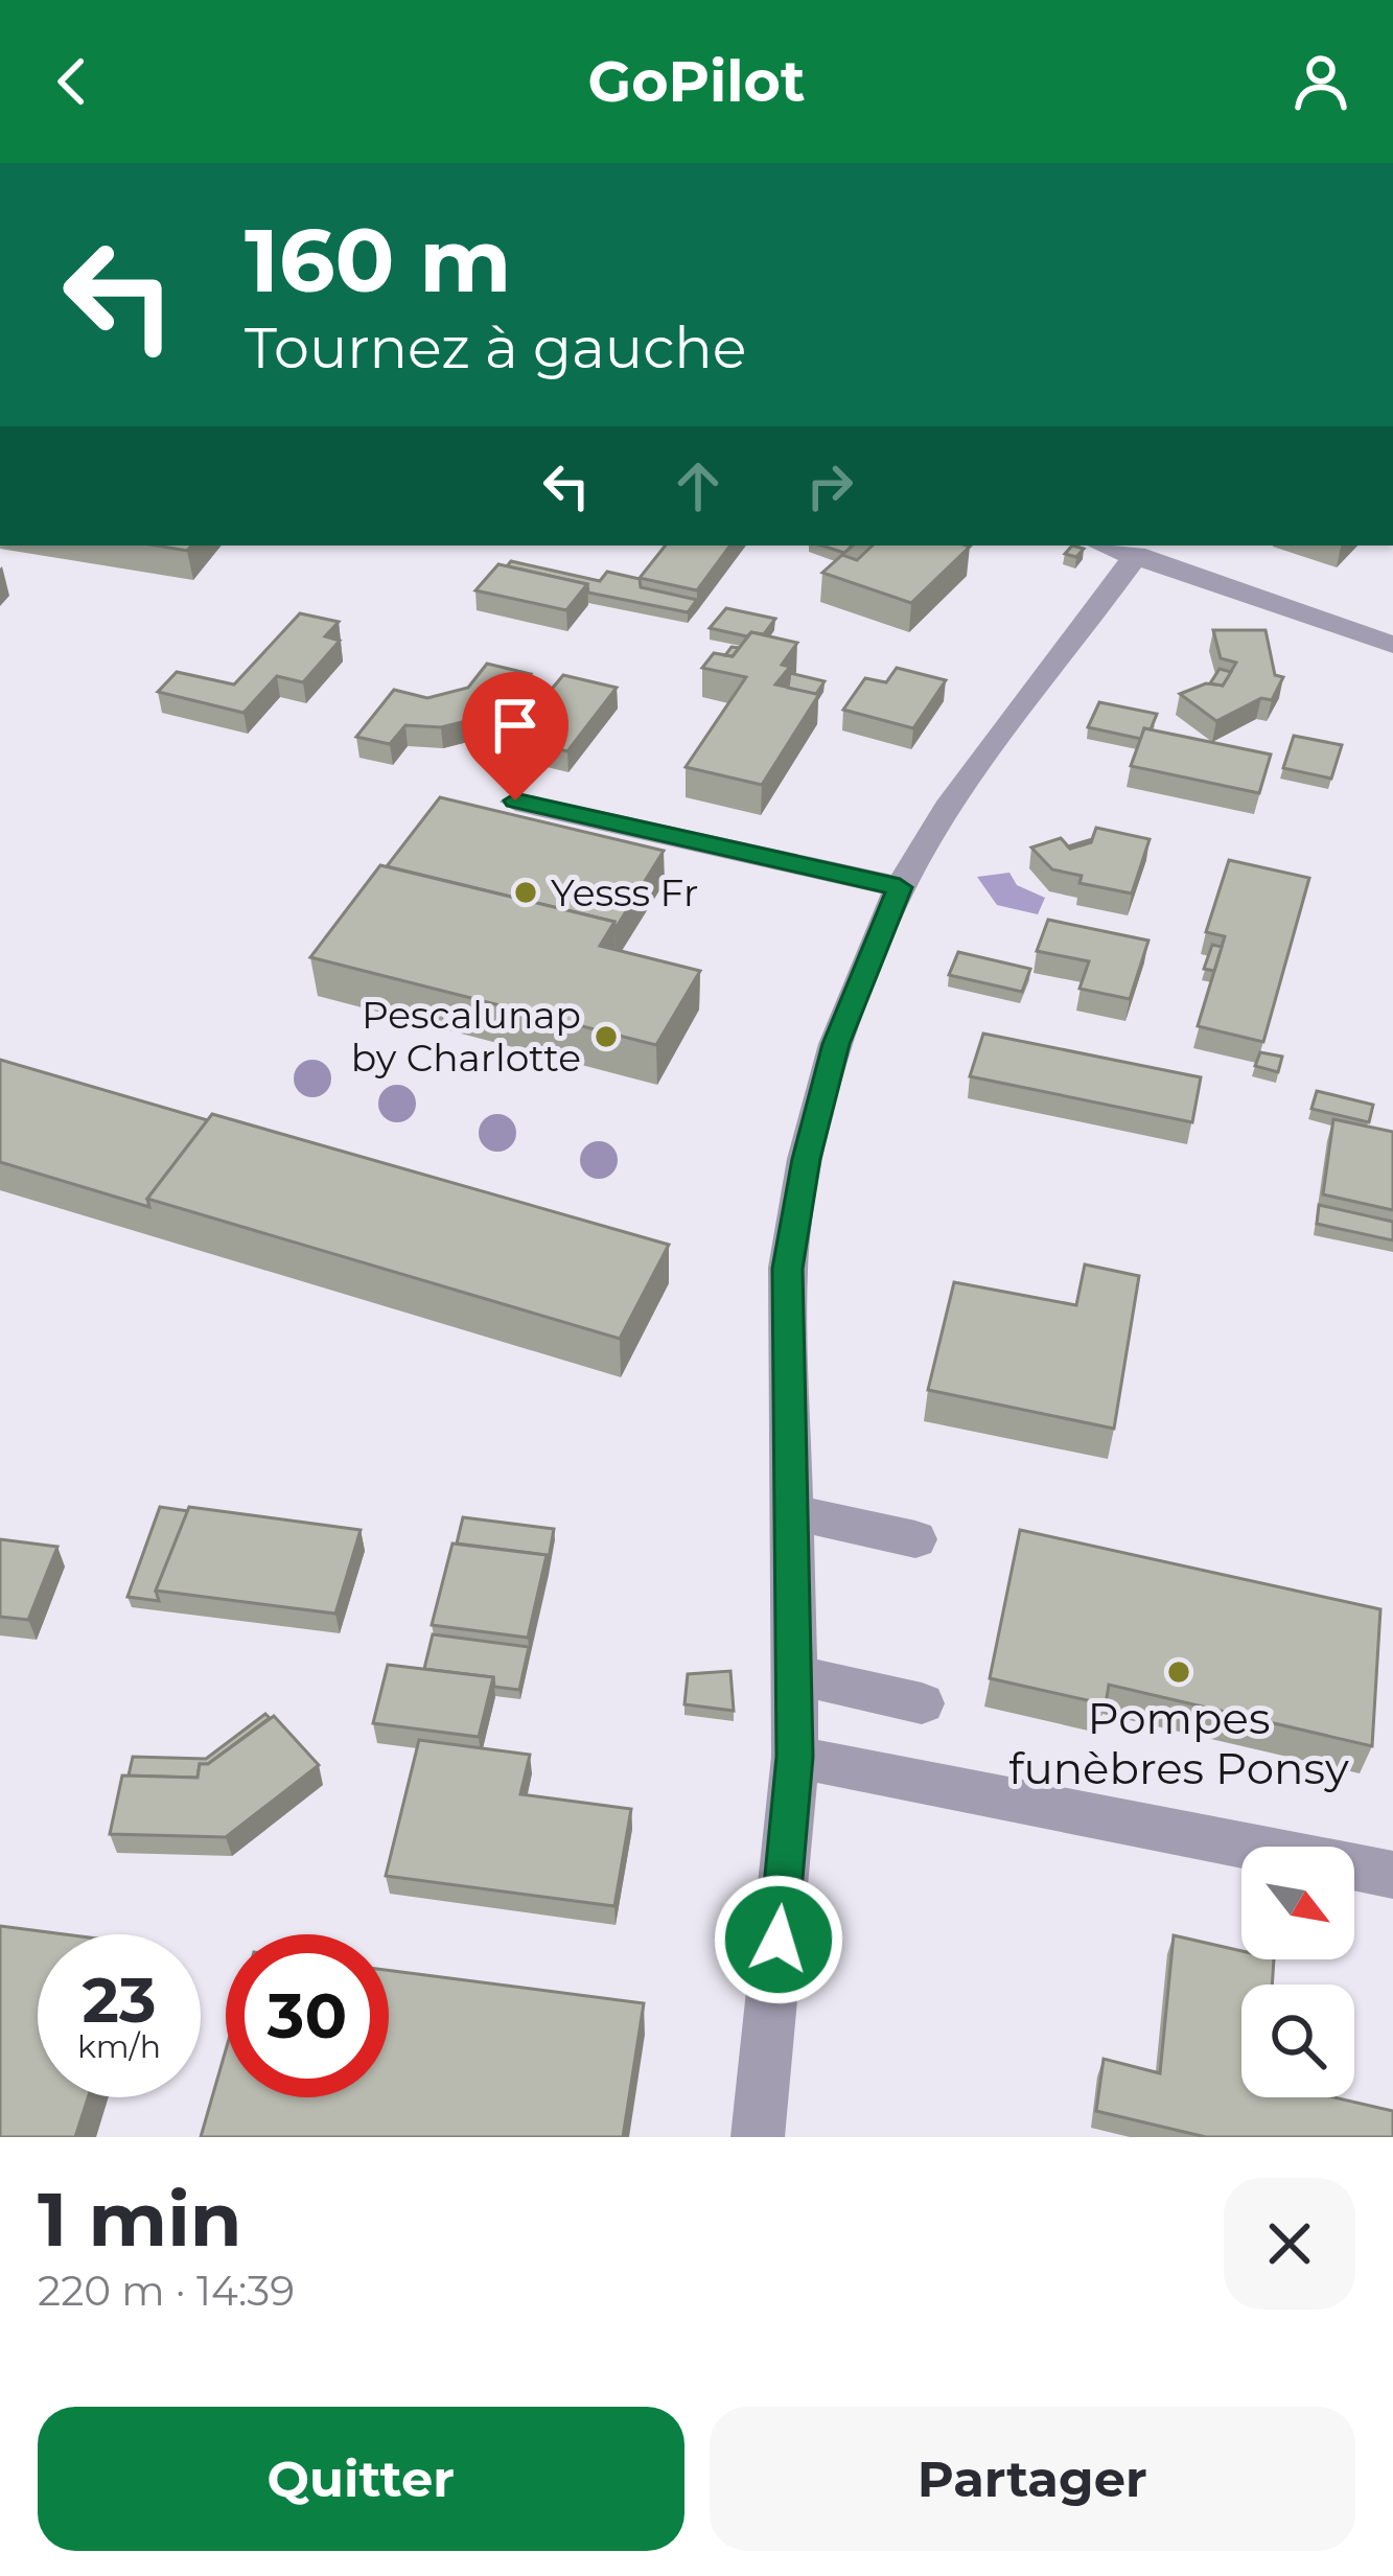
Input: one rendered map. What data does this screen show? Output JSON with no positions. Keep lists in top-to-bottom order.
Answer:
{
  "places": ["Yesss Fr", "Pescalunap by Charlotte", "Pompes funèbres Ponsy"],
  "north": "bottom right",
  "page": {
    "header": "GoPilot",
    "turn": ["160 m", "Tournez à gauche"],
    "speed": "23 km/h",
    "limit": "30",
    "heading": ["1 min", "220 m · 14:39"],
    "buttons": ["Quitter", "Partager"]
  }
}
